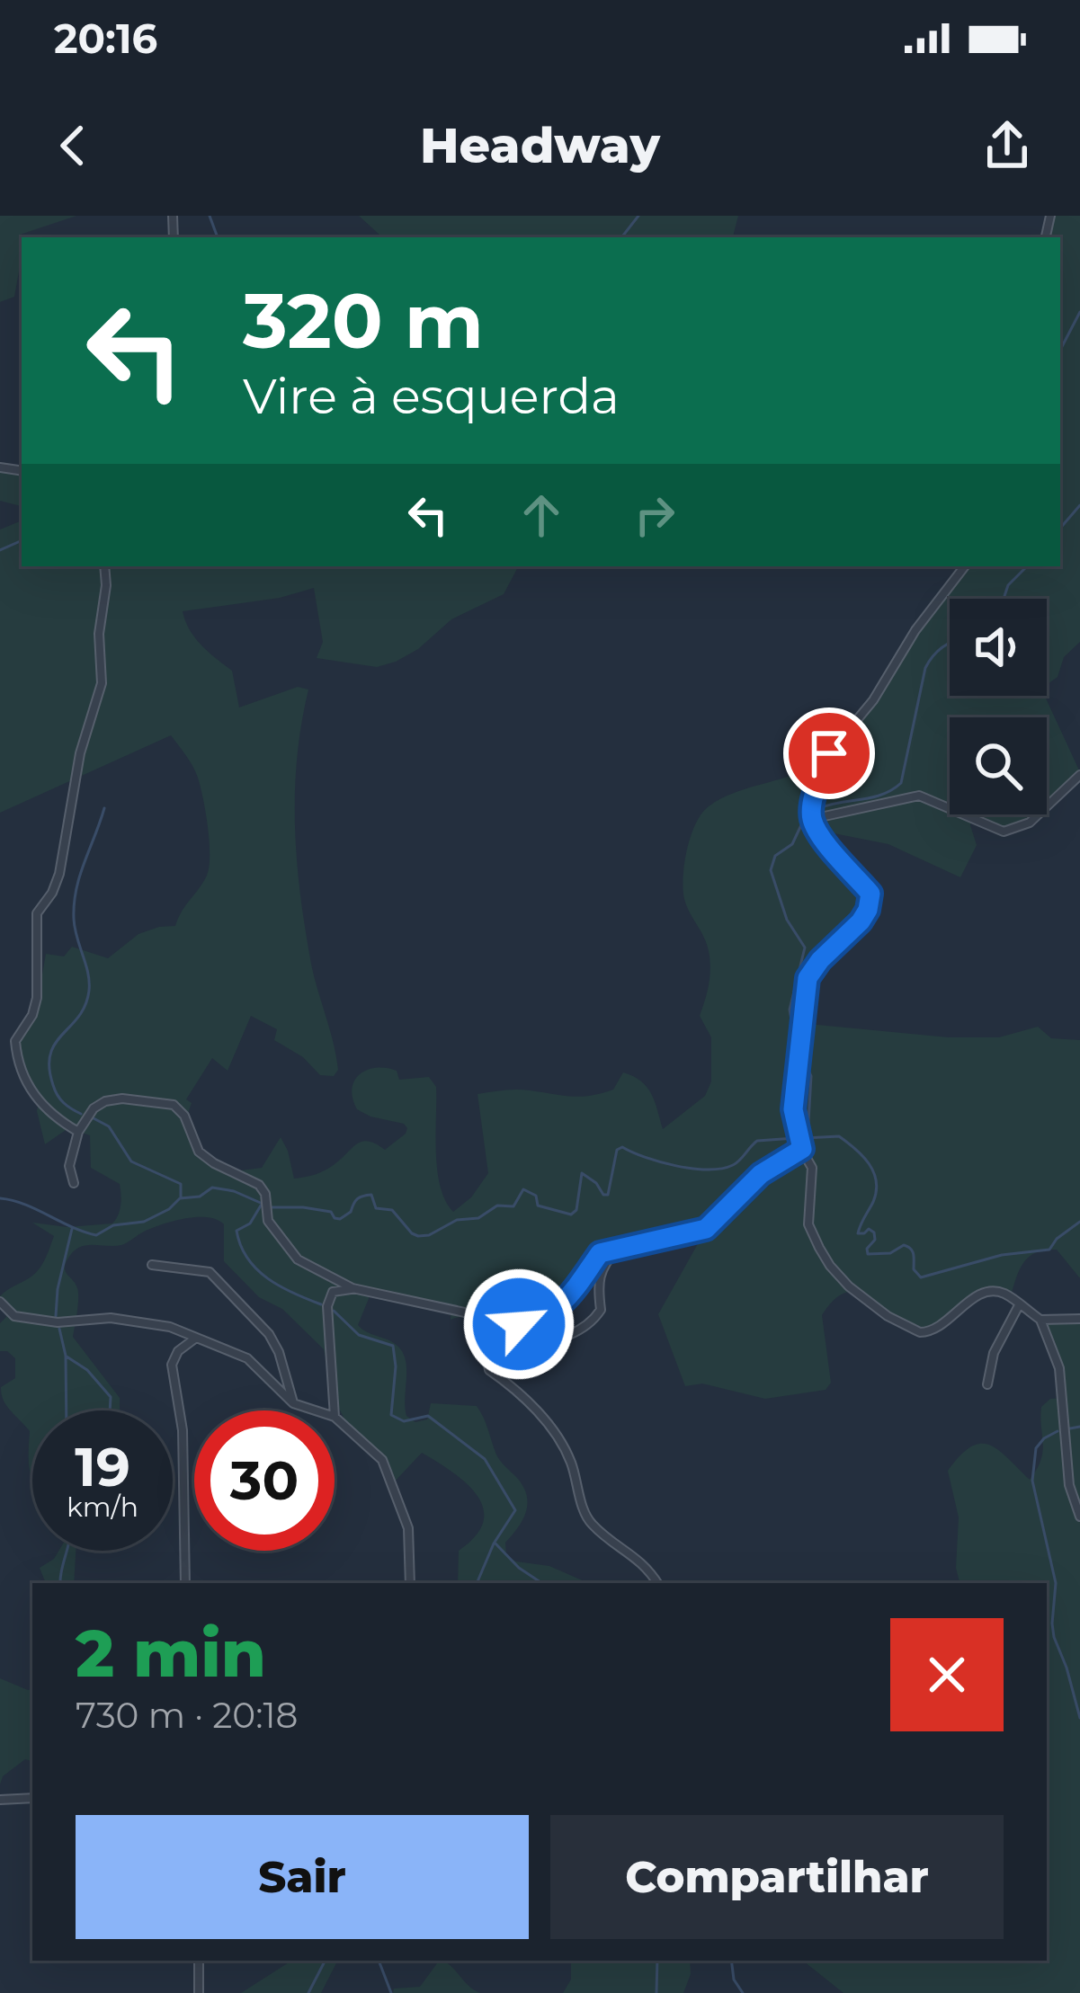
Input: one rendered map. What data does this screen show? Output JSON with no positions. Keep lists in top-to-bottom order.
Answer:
{
  "page": {
    "status": "20:16",
    "header": "Headway",
    "turn": ["320 m", "Vire à esquerda"],
    "speed": "19 km/h",
    "limit": "30",
    "heading": ["2 min", "730 m · 20:18"],
    "buttons": ["Sair", "Compartilhar"]
  }
}
